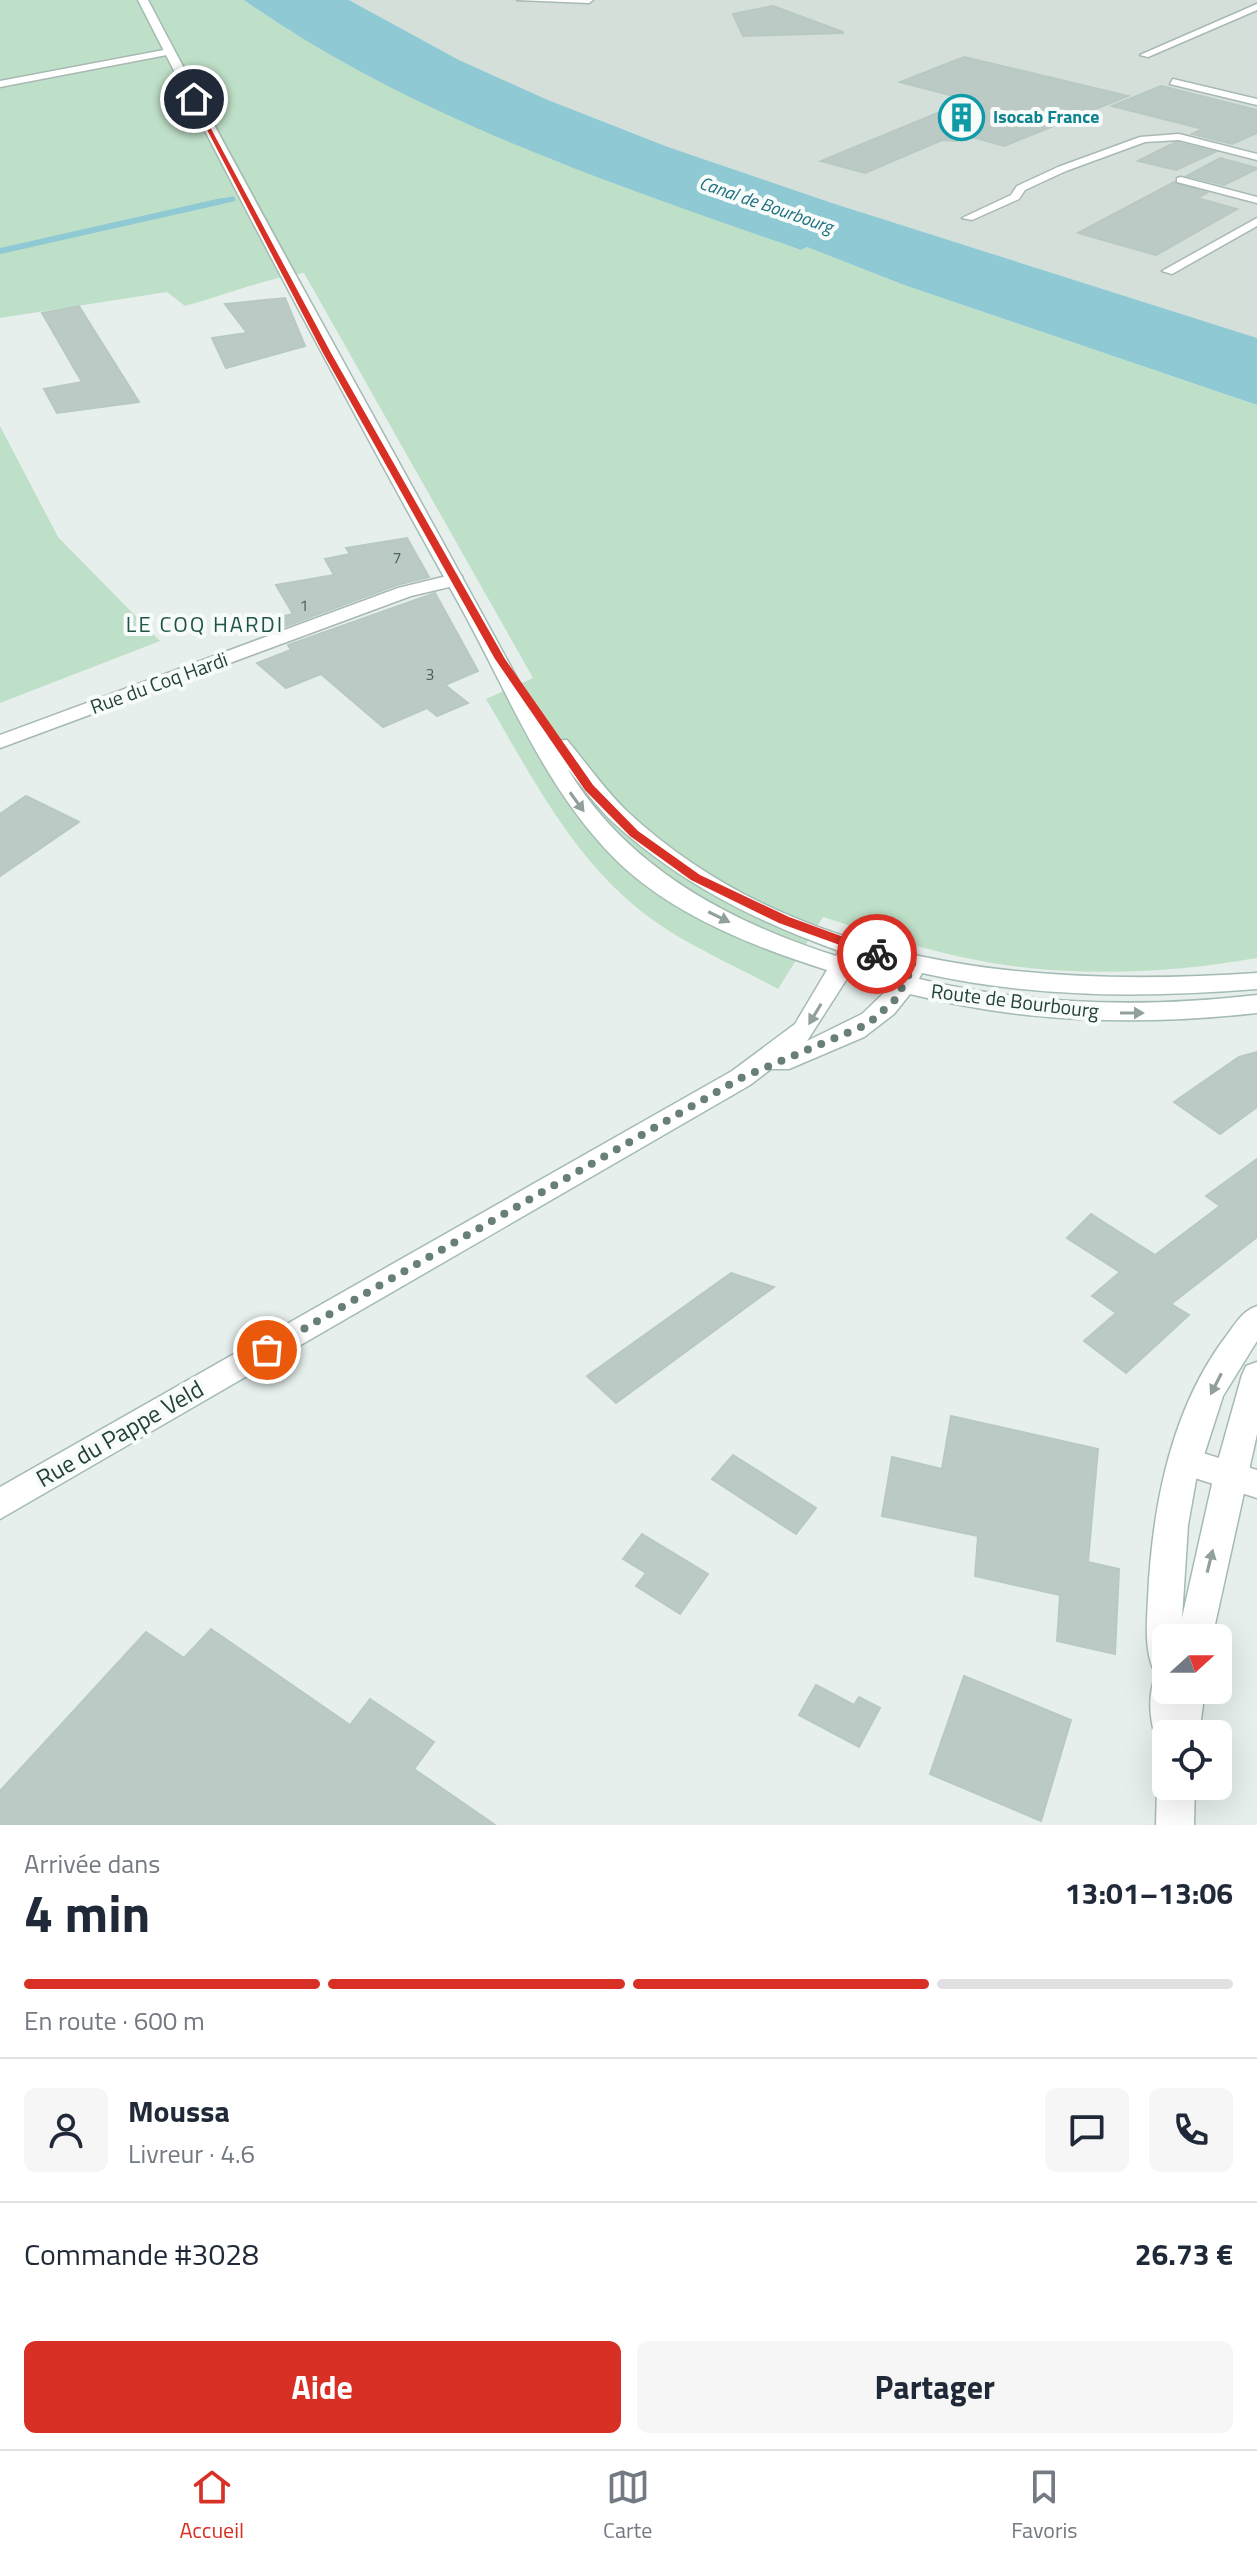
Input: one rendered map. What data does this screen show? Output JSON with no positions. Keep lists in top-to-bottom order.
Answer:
{
  "streets": {
    "main road": ["Rue du Coq Hardi", "Route de Bourbourg", "Rue du Pappe Veld"]
  },
  "crossings": [
    ["Route de Bourbourg", "Rue du Pappe Veld"]
  ],
  "districts": ["LE COQ HARDI"],
  "water": ["Canal de Bourbourg"],
  "places": {
    "building": ["Isocab France"]
  },
  "house_numbers": ["7", "1", "3"],
  "north": "right",
  "page": {
    "heading": ["4 min", "Arrivée dans", "13:01–13:06"],
    "panel": [
      "Moussa",
      "Livreur · 4.6",
      "Commande #3028",
      "26.73 €"
    ],
    "bar": "En route · 600 m",
    "buttons": ["Aide", "Partager"],
    "tabs": ["Accueil", "Carte", "Favoris"]
  }
}
